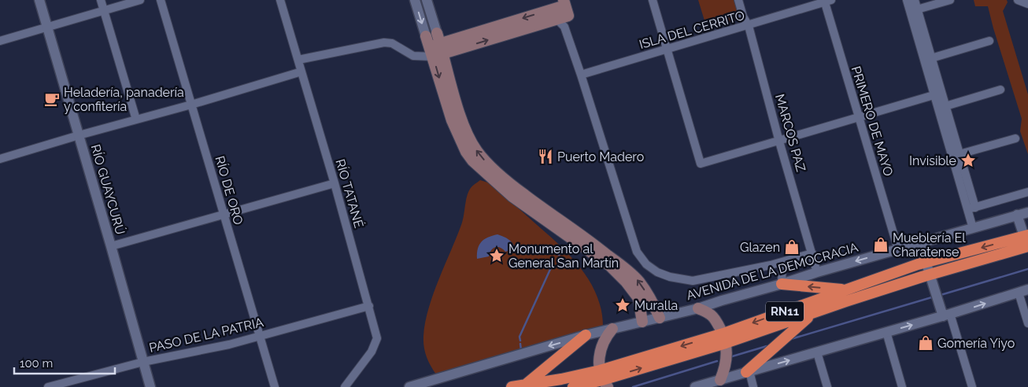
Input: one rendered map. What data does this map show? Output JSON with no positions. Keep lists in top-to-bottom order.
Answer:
{
  "streets": {
    "highway": ["RN11"],
    "street": [
      "ISLA DEL CERRITO",
      "PRIMERO DE MAYO",
      "MARCOS PAZ",
      "RÍO GUAYCURÚ",
      "RÍO DE ORO",
      "RÍO TATANÉ",
      "AVENIDA DE LA DEMOCRACIA",
      "PASO DE LA PATRIA"
    ]
  },
  "crossings": [
    ["ISLA DEL CERRITO", "PRIMERO DE MAYO"],
    ["ISLA DEL CERRITO", "MARCOS PAZ"],
    ["PRIMERO DE MAYO", "AVENIDA DE LA DEMOCRACIA"],
    ["MARCOS PAZ", "AVENIDA DE LA DEMOCRACIA"],
    ["RÍO GUAYCURÚ", "PASO DE LA PATRIA"],
    ["RÍO DE ORO", "PASO DE LA PATRIA"],
    ["RÍO TATANÉ", "PASO DE LA PATRIA"]
  ],
  "places": {
    "cafe": ["Heladería, panadería y confitería"],
    "restaurant": ["Puerto Madero"],
    "place": ["Invisible", "Monumento al General San Martín", "Muralla"],
    "shop": ["Mueblería El Charatense", "Glazen", "Gomería Yiyo"]
  },
  "scale_bar": "100 m"
}
